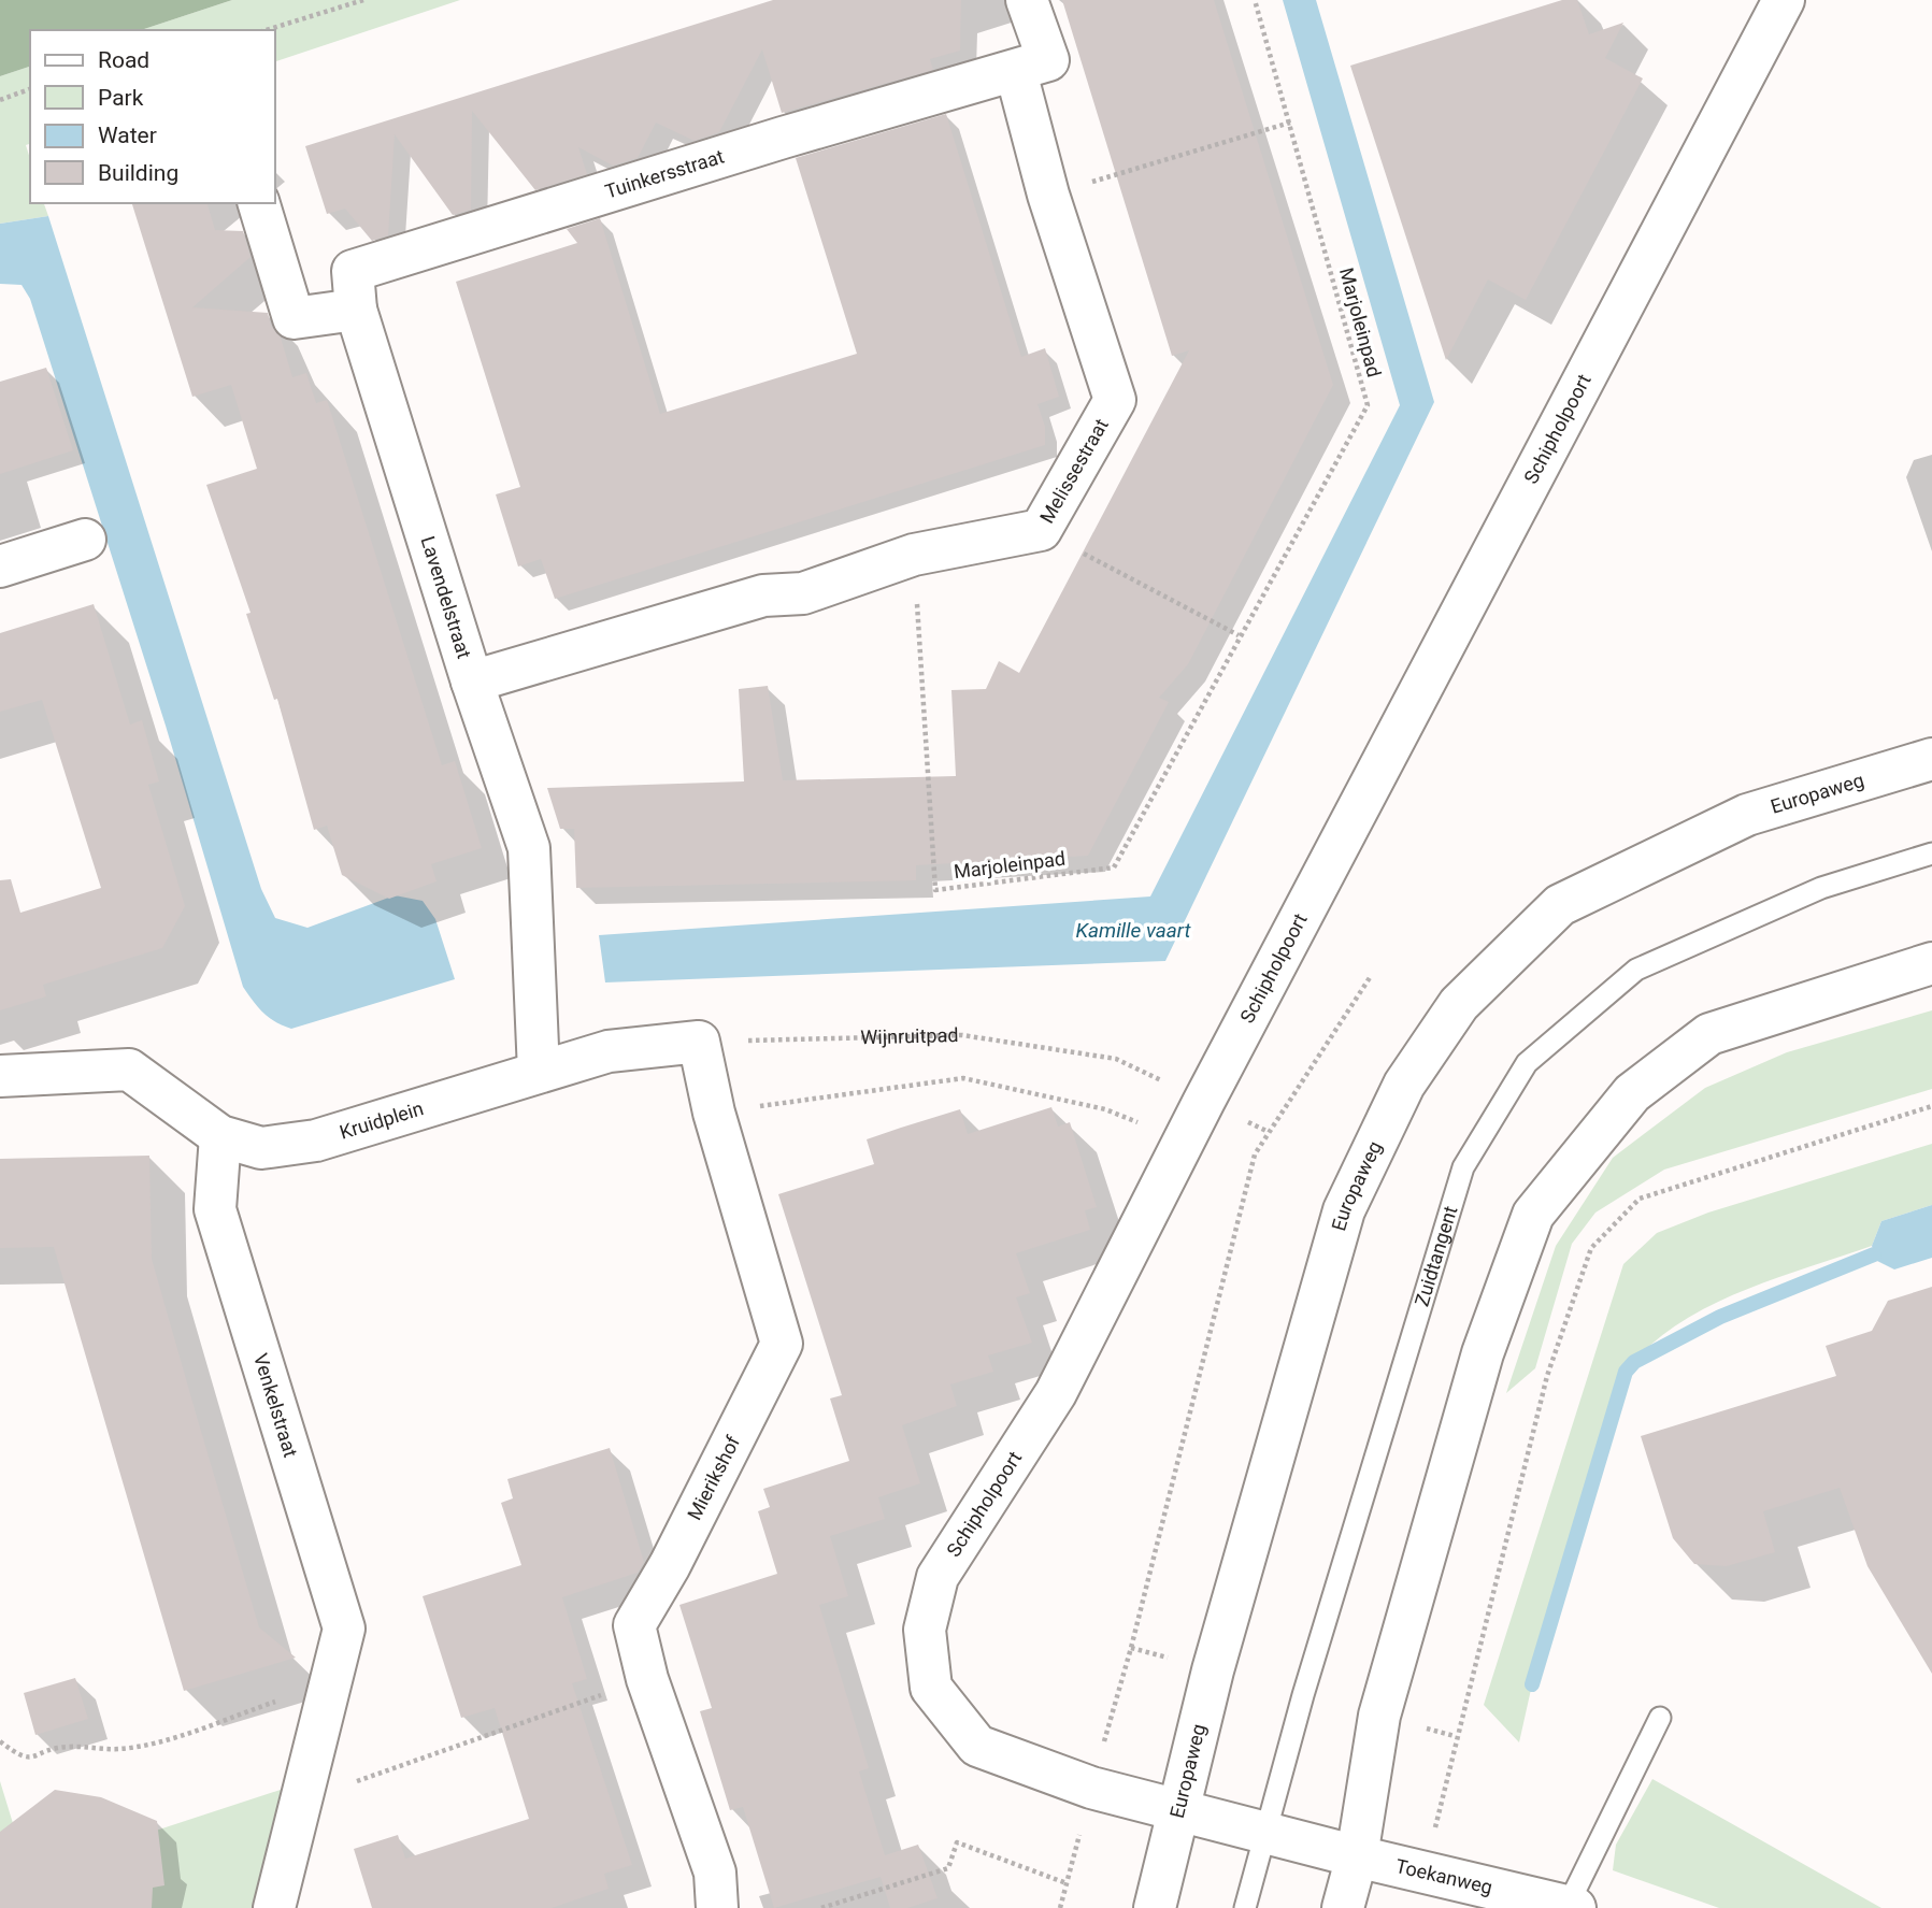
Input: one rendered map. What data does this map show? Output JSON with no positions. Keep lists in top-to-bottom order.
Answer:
{
  "streets": {
    "street": [
      "Tuinkersstraat",
      "Schipholpoort",
      "Melissestraat",
      "Lavendelstraat",
      "Europaweg",
      "Kruidplein",
      "Venkelstraat",
      "Mierikshof",
      "Toekanweg"
    ],
    "lane": ["Zuidtangent"],
    "path": ["Marjoleinpad", "Wijnruitpad"]
  },
  "crossings": [
    ["Tuinkersstraat", "Melissestraat"],
    ["Tuinkersstraat", "Lavendelstraat"],
    ["Marjoleinpad", "Melissestraat"],
    ["Schipholpoort", "Europaweg"],
    ["Schipholpoort", "Wijnruitpad"],
    ["Schipholpoort", "Zuidtangent"],
    ["Schipholpoort", "Toekanweg"],
    ["Melissestraat", "Lavendelstraat"],
    ["Lavendelstraat", "Kruidplein"],
    ["Wijnruitpad", "Mierikshof"],
    ["Kruidplein", "Venkelstraat"],
    ["Zuidtangent", "Toekanweg"]
  ],
  "water": ["Kamille vaart"],
  "legend": [
    "Road",
    "Park",
    "Water",
    "Building"
  ]
}
